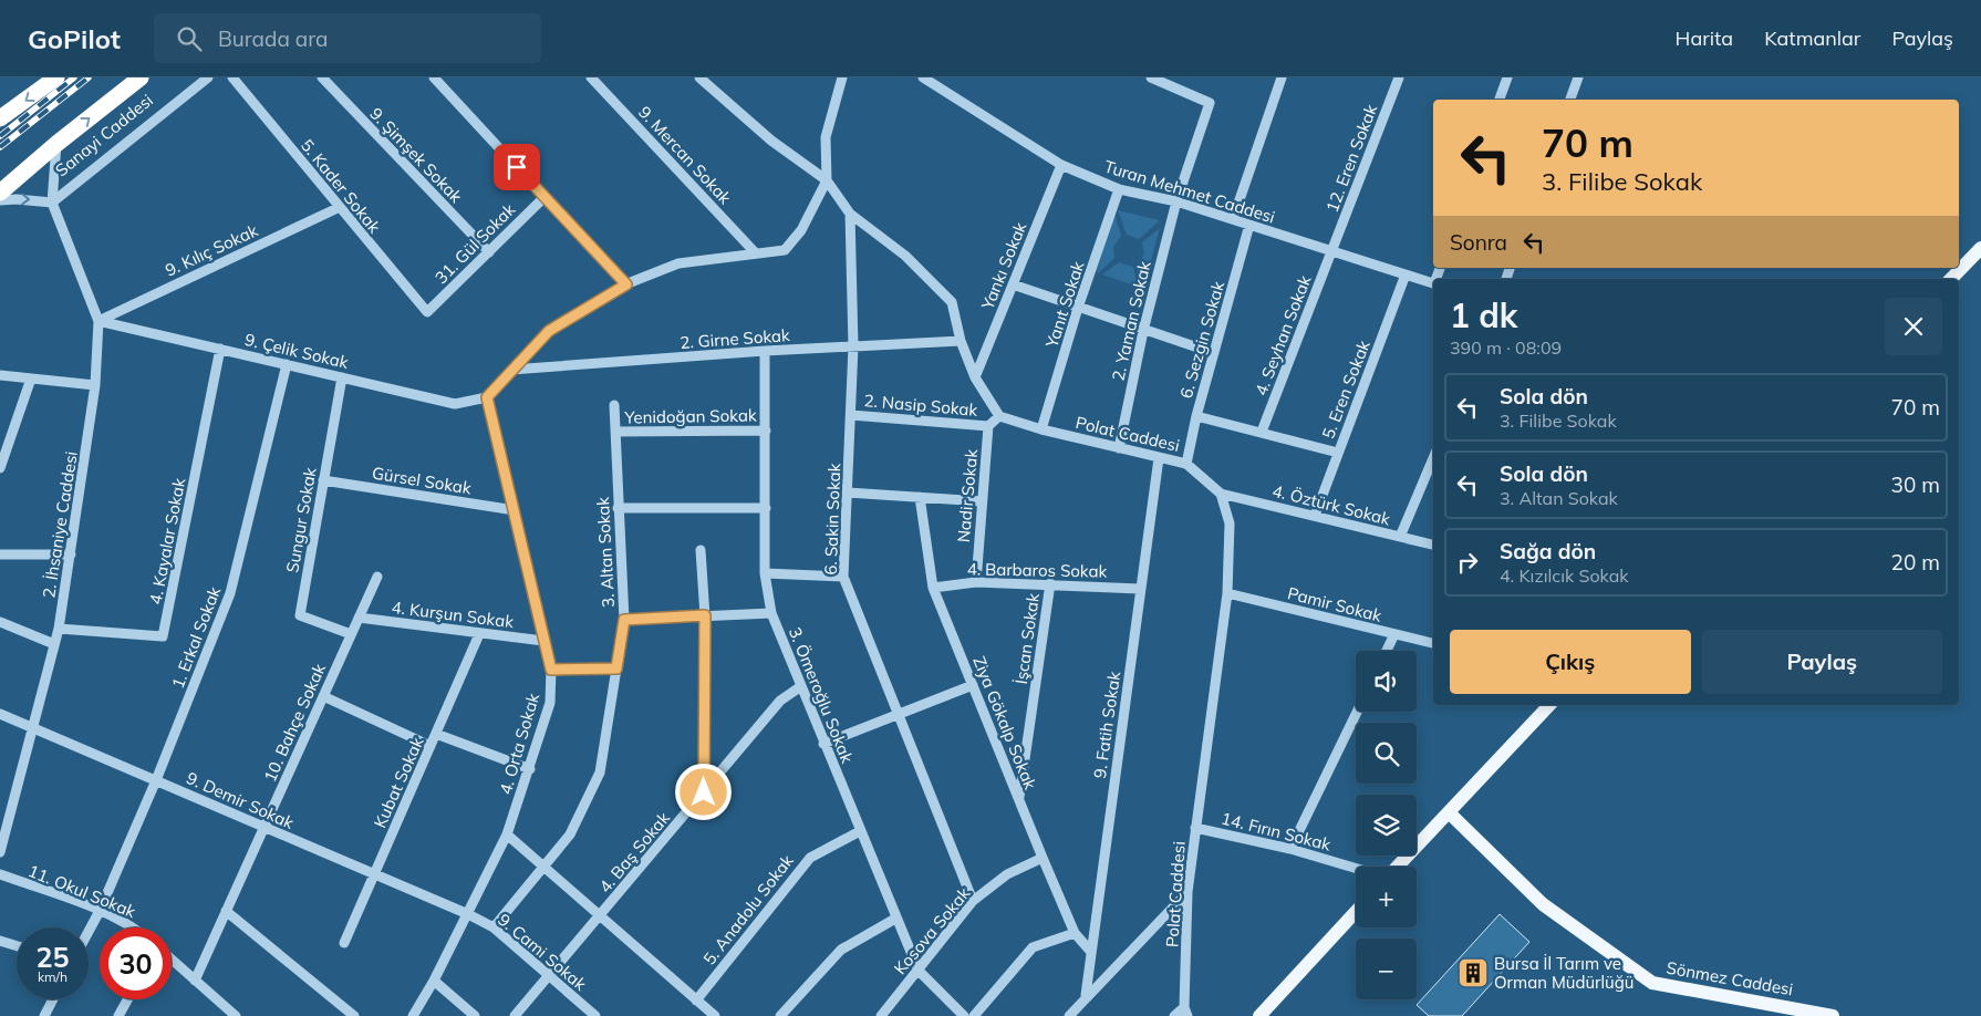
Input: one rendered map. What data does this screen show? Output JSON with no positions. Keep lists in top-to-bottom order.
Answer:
{
  "streets": {
    "highway": ["Sanayi Caddesi"],
    "main road": ["Sönmez Caddesi"],
    "street": [
      "9. Şimşek Sokak",
      "9. Mercan Sokak",
      "12. Eren Sokak",
      "5. Kader Sokak",
      "Turan Mehmet Caddesi",
      "31. Gül Sokak",
      "9. Kılıç Sokak",
      "Yankı Sokak",
      "Yanıt Sokak",
      "2. Yaman Sokak",
      "4. Seyhan Sokak",
      "2. Girne Sokak",
      "6. Sezgin Sokak",
      "9. Çelik Sokak",
      "5. Eren Sokak",
      "2. Nasip Sokak",
      "Yenidoğan Sokak",
      "Polat Caddesi",
      "Gürsel Sokak",
      "Nadir Sokak",
      "4. Öztürk Sokak",
      "6. Sakin Sokak",
      "Sungur Sokak",
      "2. İhsaniye Caddesi",
      "4. Kayalar Sokak",
      "3. Altan Sokak",
      "4. Barbaros Sokak",
      "Pamir Sokak",
      "4. Kurşun Sokak",
      "1. Erkal Sokak",
      "İşcan Sokak",
      "3. Ömeroğlu Sokak",
      "10. Bahçe Sokak",
      "Ziya Gökalp Sokak",
      "9. Fatih Sokak",
      "4. Orta Sokak",
      "Kubat Sokak",
      "9. Demir Sokak",
      "14. Fırın Sokak",
      "4. Baş Sokak",
      "11. Okul Sokak",
      "5. Anadolu Sokak",
      "Kosova Sokak",
      "9. Cami Sokak"
    ]
  },
  "crossings": [
    ["Sanayi Caddesi", "2. İhsaniye Caddesi"],
    ["9. Şimşek Sokak", "31. Gül Sokak"],
    ["12. Eren Sokak", "Turan Mehmet Caddesi"],
    ["12. Eren Sokak", "4. Seyhan Sokak"],
    ["5. Kader Sokak", "31. Gül Sokak"],
    ["5. Kader Sokak", "9. Kılıç Sokak"],
    ["Turan Mehmet Caddesi", "Yankı Sokak"],
    ["Turan Mehmet Caddesi", "Yanıt Sokak"],
    ["Turan Mehmet Caddesi", "2. Yaman Sokak"],
    ["Turan Mehmet Caddesi", "4. Seyhan Sokak"],
    ["Turan Mehmet Caddesi", "6. Sezgin Sokak"],
    ["Turan Mehmet Caddesi", "5. Eren Sokak"],
    ["9. Kılıç Sokak", "9. Çelik Sokak"],
    ["9. Kılıç Sokak", "2. İhsaniye Caddesi"],
    ["Yanıt Sokak", "Polat Caddesi"],
    ["2. Yaman Sokak", "Polat Caddesi"],
    ["2. Girne Sokak", "6. Sakin Sokak"],
    ["2. Girne Sokak", "3. Ömeroğlu Sokak"],
    ["6. Sezgin Sokak", "Polat Caddesi"],
    ["9. Çelik Sokak", "Sungur Sokak"],
    ["9. Çelik Sokak", "2. İhsaniye Caddesi"],
    ["9. Çelik Sokak", "4. Kayalar Sokak"],
    ["9. Çelik Sokak", "1. Erkal Sokak"],
    ["9. Çelik Sokak", "4. Orta Sokak"],
    ["5. Eren Sokak", "4. Öztürk Sokak"],
    ["2. Nasip Sokak", "Nadir Sokak"],
    ["2. Nasip Sokak", "6. Sakin Sokak"],
    ["Yenidoğan Sokak", "3. Altan Sokak"],
    ["Yenidoğan Sokak", "3. Ömeroğlu Sokak"],
    ["Polat Caddesi", "Nadir Sokak"],
    ["Polat Caddesi", "4. Öztürk Sokak"],
    ["Polat Caddesi", "Pamir Sokak"],
    ["Polat Caddesi", "9. Fatih Sokak"],
    ["Polat Caddesi", "14. Fırın Sokak"],
    ["Gürsel Sokak", "Sungur Sokak"],
    ["Gürsel Sokak", "4. Orta Sokak"],
    ["Nadir Sokak", "4. Barbaros Sokak"],
    ["6. Sakin Sokak", "Kosova Sokak"],
    ["Sungur Sokak", "10. Bahçe Sokak"],
    ["2. İhsaniye Caddesi", "4. Kayalar Sokak"],
    ["2. İhsaniye Caddesi", "9. Demir Sokak"],
    ["3. Altan Sokak", "9. Cami Sokak"],
    ["4. Barbaros Sokak", "İşcan Sokak"],
    ["4. Barbaros Sokak", "Ziya Gökalp Sokak"],
    ["4. Barbaros Sokak", "9. Fatih Sokak"],
    ["4. Kurşun Sokak", "10. Bahçe Sokak"],
    ["4. Kurşun Sokak", "4. Orta Sokak"],
    ["4. Kurşun Sokak", "Kubat Sokak"],
    ["1. Erkal Sokak", "9. Demir Sokak"],
    ["1. Erkal Sokak", "11. Okul Sokak"],
    ["İşcan Sokak", "Ziya Gökalp Sokak"],
    ["3. Ömeroğlu Sokak", "4. Baş Sokak"],
    ["3. Ömeroğlu Sokak", "5. Anadolu Sokak"],
    ["3. Ömeroğlu Sokak", "Kosova Sokak"],
    ["10. Bahçe Sokak", "9. Demir Sokak"],
    ["Ziya Gökalp Sokak", "9. Fatih Sokak"],
    ["Ziya Gökalp Sokak", "Kosova Sokak"],
    ["4. Orta Sokak", "9. Demir Sokak"],
    ["4. Orta Sokak", "9. Cami Sokak"],
    ["Kubat Sokak", "9. Demir Sokak"],
    ["9. Demir Sokak", "9. Cami Sokak"],
    ["4. Baş Sokak", "9. Cami Sokak"]
  ],
  "places": {
    "building": ["Bursa İl Tarım ve Orman Müdürlüğü"]
  },
  "page": {
    "header": "GoPilot",
    "search": "Burada ara",
    "nav": ["Harita", "Katmanlar", "Paylaş"],
    "turn": ["70 m", "3. Filibe Sokak"],
    "then": "Sonra",
    "heading": ["1 dk", "390 m · 08:09"],
    "list": [
      {
        "name": "Sola dön",
        "note": "3. Filibe Sokak",
        "value": "70 m"
      },
      {
        "name": "Sola dön",
        "note": "3. Altan Sokak",
        "value": "30 m"
      },
      {
        "name": "Sağa dön",
        "note": "4. Kızılcık Sokak",
        "value": "20 m"
      }
    ],
    "buttons": ["Çıkış", "Paylaş"],
    "map_buttons": ["+", "−"],
    "speed": "25 km/h",
    "limit": "30"
  }
}
